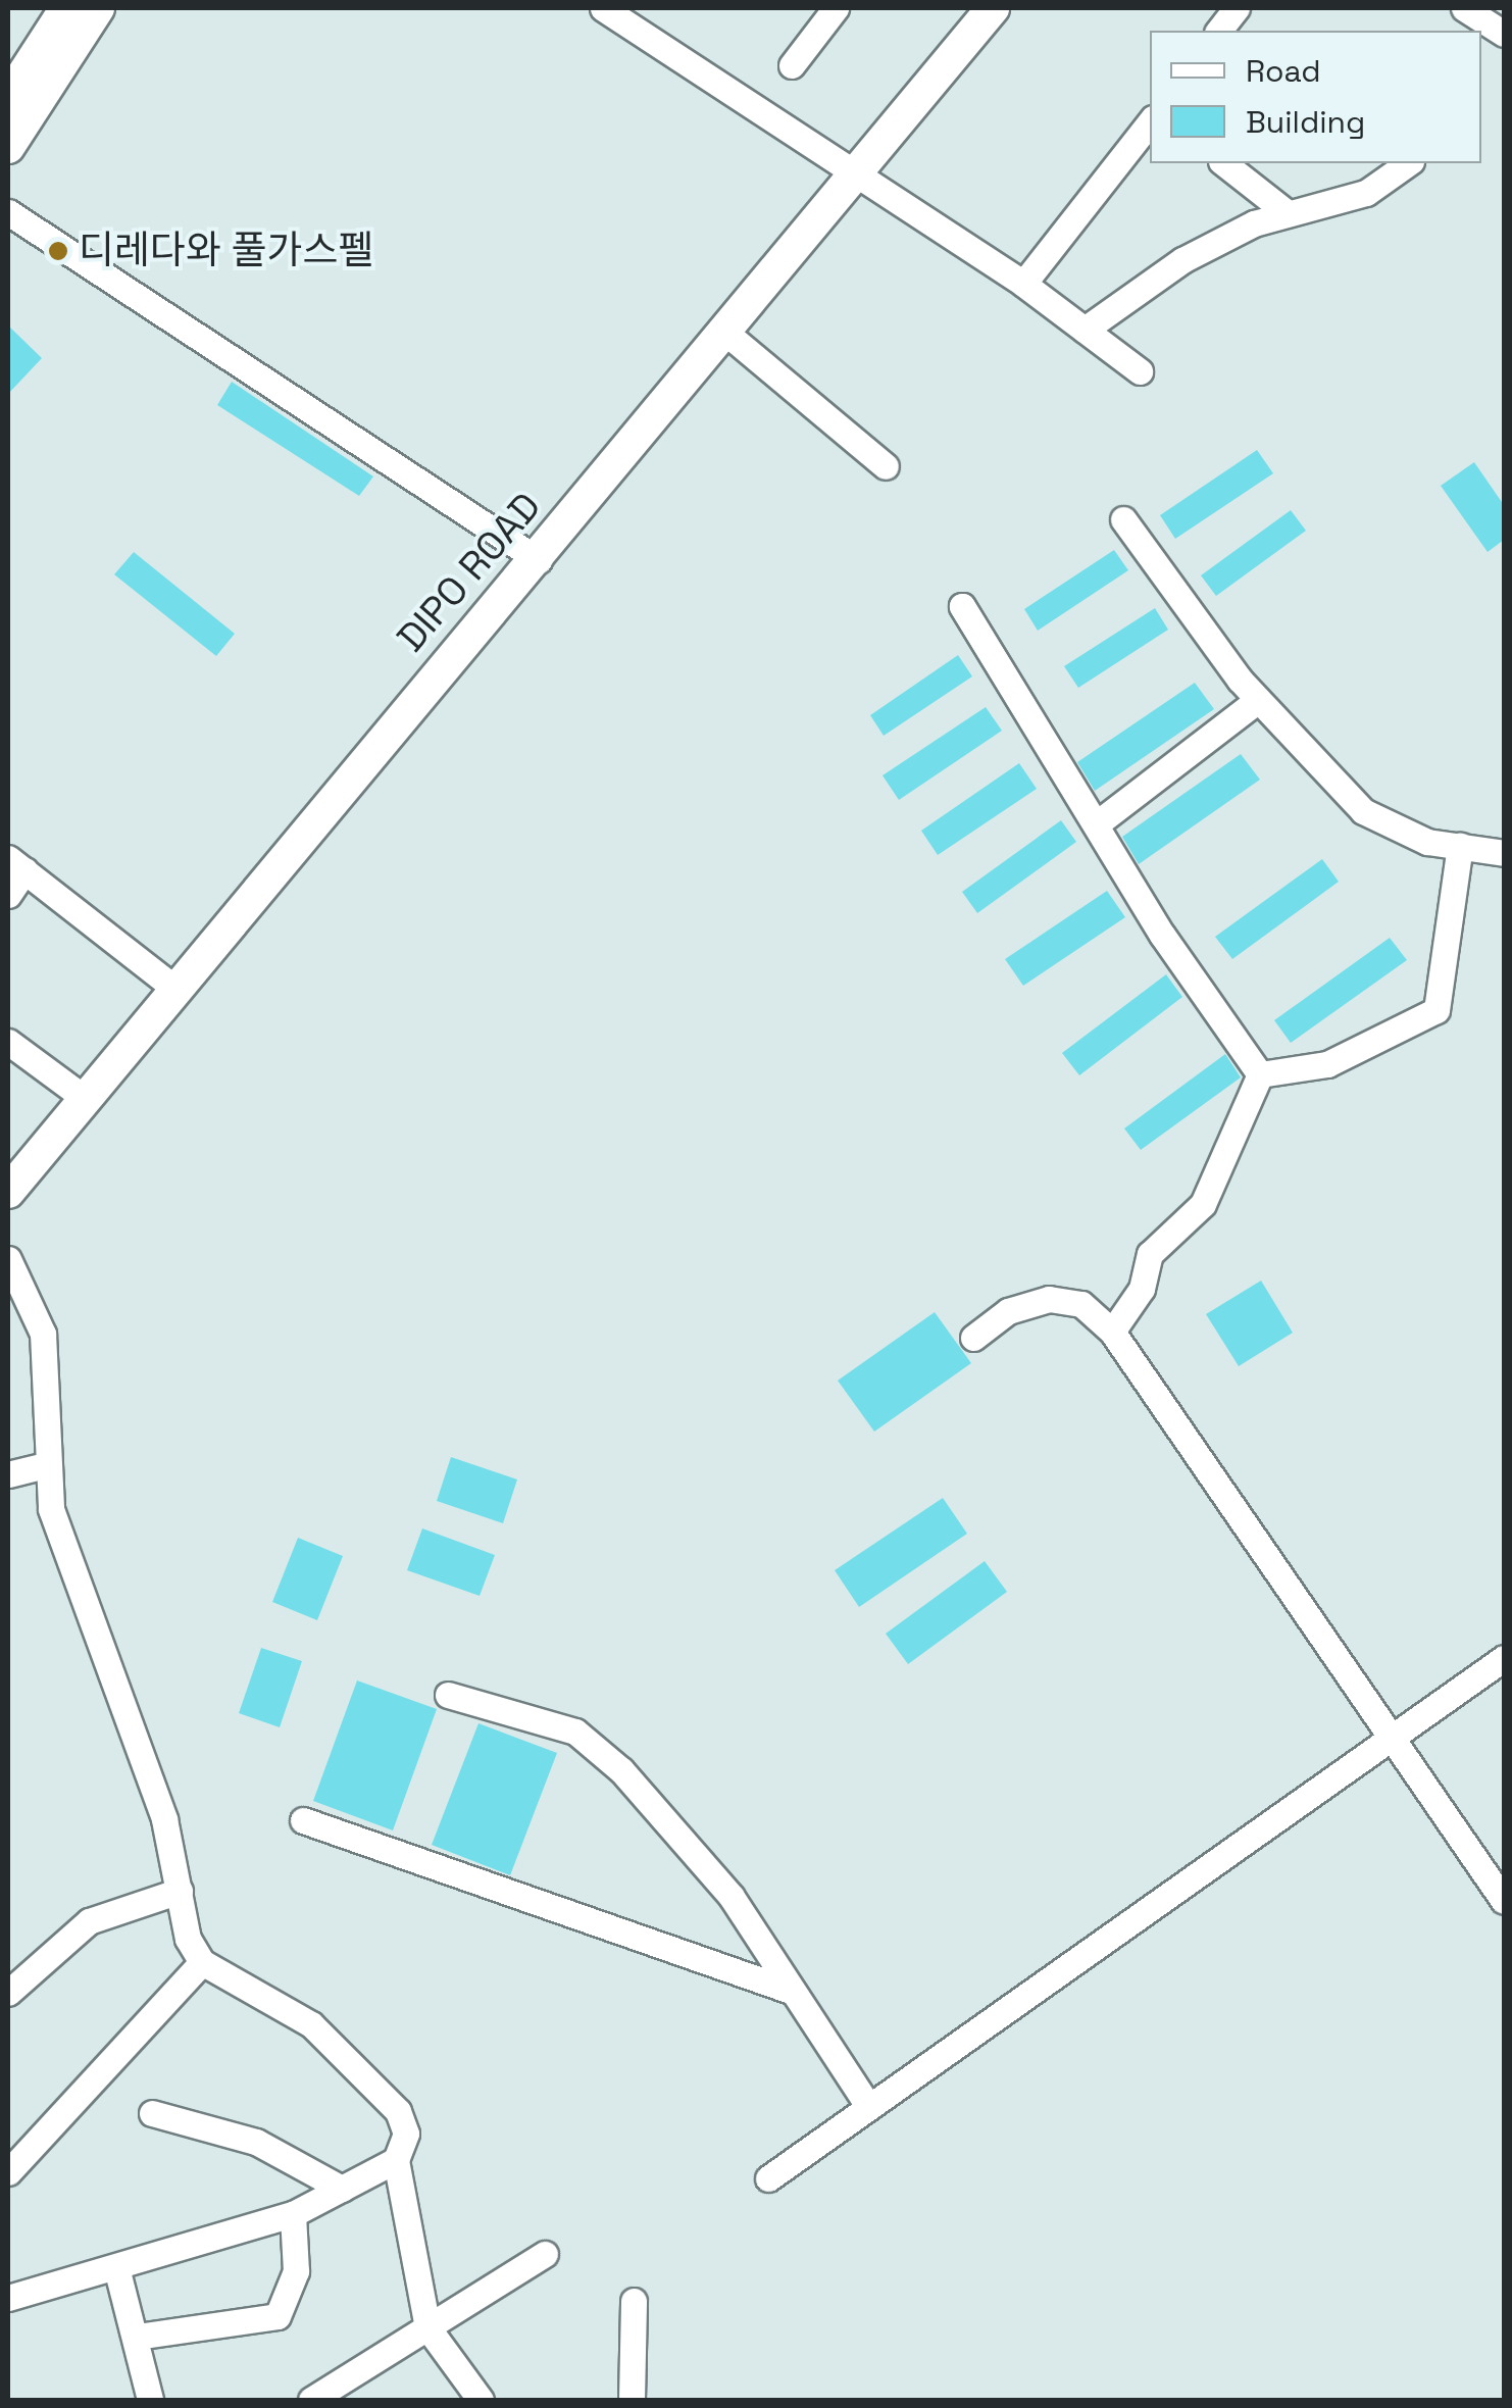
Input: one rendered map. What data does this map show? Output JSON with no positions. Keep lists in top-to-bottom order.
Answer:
{
  "streets": {
    "main road": ["DIPO ROAD"]
  },
  "places": ["디레다와 풀가스펠"],
  "legend": ["Road", "Building"]
}
